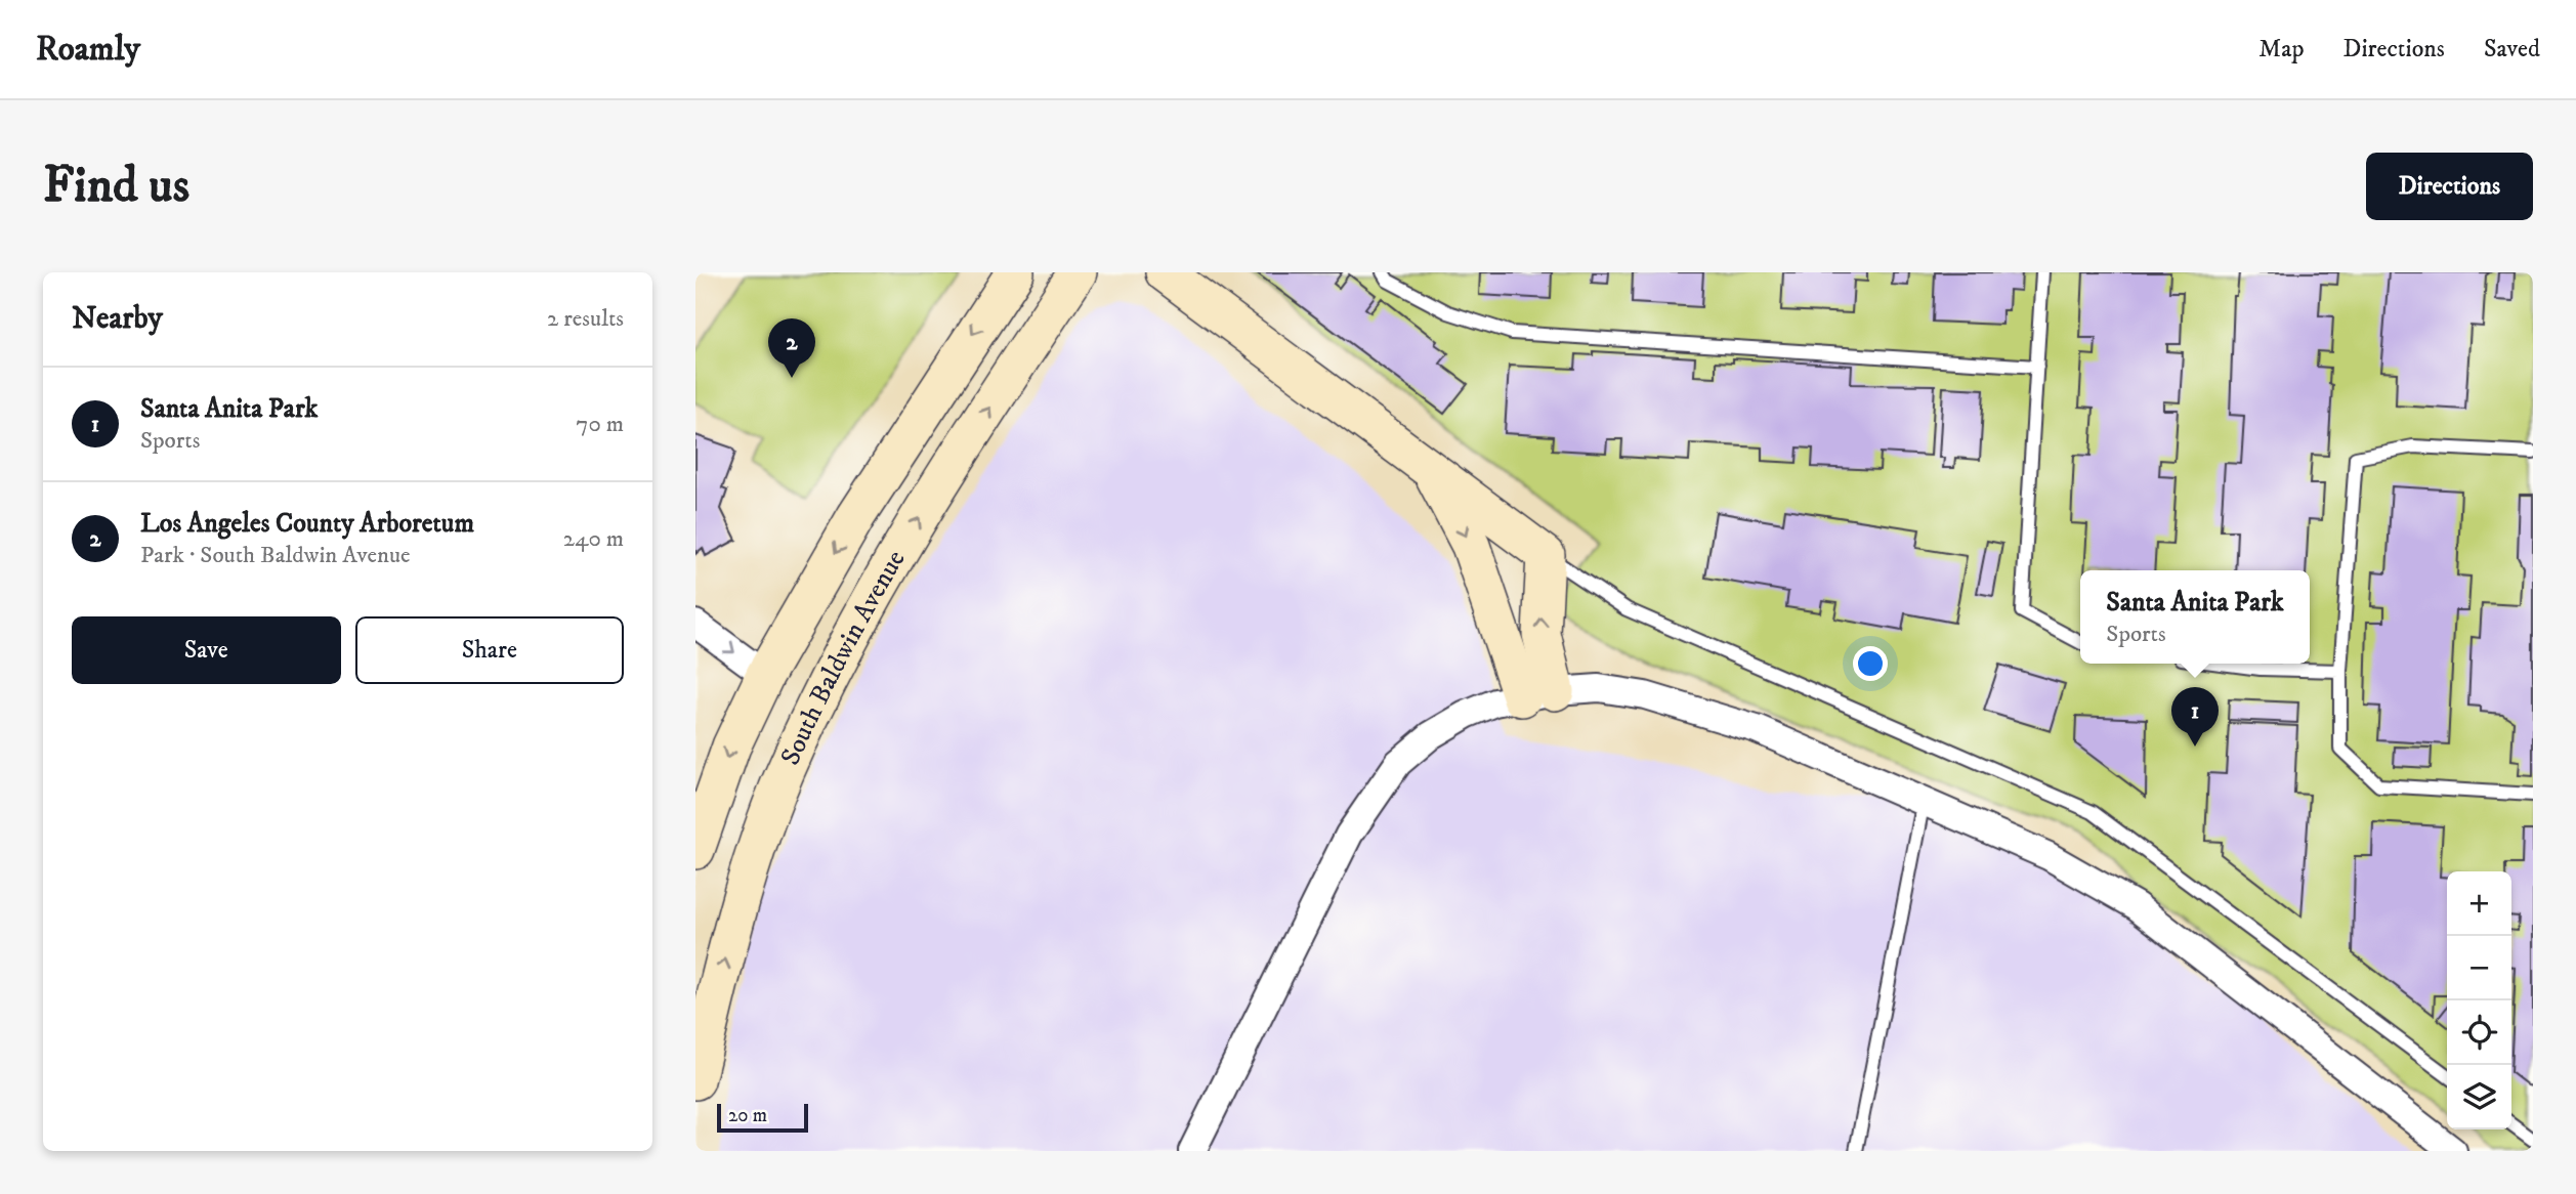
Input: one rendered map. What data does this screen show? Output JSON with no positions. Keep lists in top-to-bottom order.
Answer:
{
  "streets": {
    "main road": ["South Baldwin Avenue"]
  },
  "scale_bar": "20 m",
  "page": {
    "header": "Roamly",
    "nav": ["Map", "Directions", "Saved"],
    "buttons": [
      "Directions",
      ["Save", "Share"]
    ],
    "title": "Find us",
    "heading": ["Nearby", "2 results"],
    "pins": ["2", "1"],
    "list": [
      {
        "mark": "1",
        "name": "Santa Anita Park",
        "note": "Sports",
        "value": "70 m"
      },
      {
        "mark": "2",
        "name": "Los Angeles County Arboretum",
        "note": "Park · South Baldwin Avenue",
        "value": "240 m"
      }
    ],
    "popup": ["Santa Anita Park", "Sports"],
    "map_buttons": ["+", "−"],
    "scale": "20 m"
  }
}
